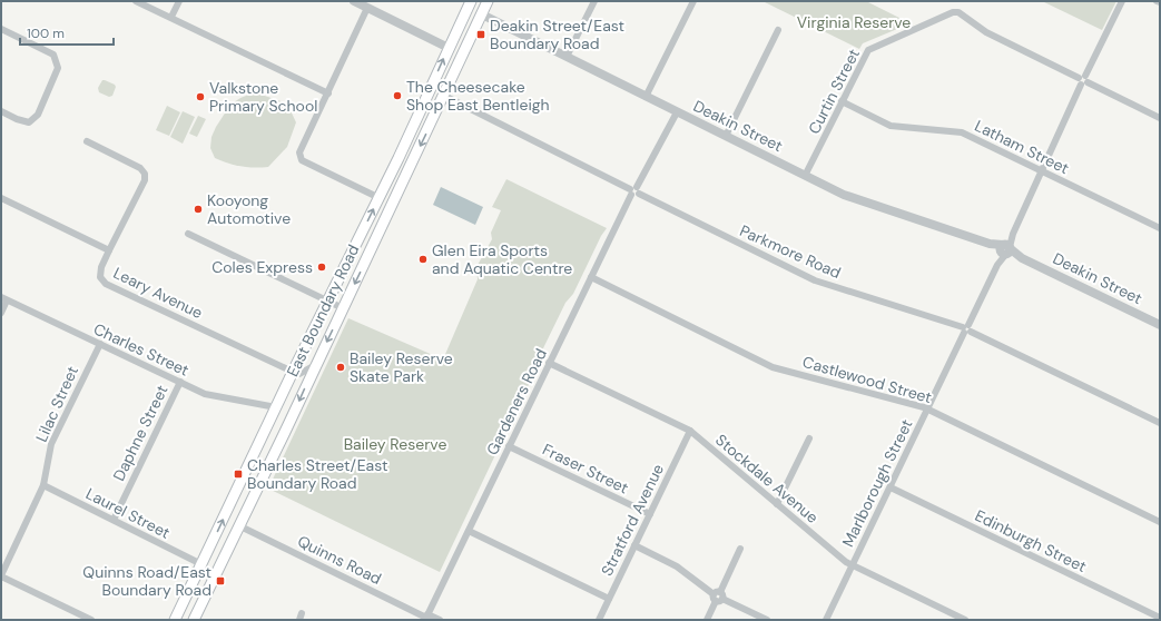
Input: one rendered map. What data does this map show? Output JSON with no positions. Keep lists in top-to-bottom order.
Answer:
{
  "streets": {
    "main road": ["East Boundary Road"],
    "street": [
      "Curtin Street",
      "Deakin Street",
      "Latham Street",
      "Parkmore Road",
      "Leary Avenue",
      "Charles Street",
      "Castlewood Street",
      "Gardeners Road",
      "Lilac Street",
      "Daphne Street",
      "Fraser Street",
      "Stockdale Avenue",
      "Marlborough Street",
      "Laurel Street",
      "Stratford Avenue",
      "Edinburgh Street",
      "Quinns Road"
    ]
  },
  "crossings": [
    ["Curtin Street", "Deakin Street"],
    ["Curtin Street", "Latham Street"],
    ["Curtin Street", "Marlborough Street"],
    ["Deakin Street", "East Boundary Road"],
    ["Deakin Street", "Gardeners Road"],
    ["Deakin Street", "Marlborough Street"],
    ["Latham Street", "Marlborough Street"],
    ["Parkmore Road", "East Boundary Road"],
    ["Parkmore Road", "Gardeners Road"],
    ["Parkmore Road", "Marlborough Street"],
    ["Leary Avenue", "East Boundary Road"],
    ["East Boundary Road", "Charles Street"],
    ["East Boundary Road", "Laurel Street"],
    ["East Boundary Road", "Quinns Road"],
    ["Charles Street", "Lilac Street"],
    ["Charles Street", "Daphne Street"],
    ["Castlewood Street", "Gardeners Road"],
    ["Castlewood Street", "Marlborough Street"],
    ["Gardeners Road", "Fraser Street"],
    ["Gardeners Road", "Stockdale Avenue"],
    ["Gardeners Road", "Quinns Road"],
    ["Lilac Street", "Laurel Street"],
    ["Daphne Street", "Laurel Street"],
    ["Fraser Street", "Stratford Avenue"],
    ["Stockdale Avenue", "Marlborough Street"],
    ["Stockdale Avenue", "Stratford Avenue"],
    ["Marlborough Street", "Edinburgh Street"]
  ],
  "parks": ["Virginia Reserve", "Bailey Reserve"],
  "places": {
    "transit": ["Deakin Street/East Boundary Road", "Charles Street/East Boundary Road", "Quinns Road/East Boundary Road"],
    "other": [
      "The Cheesecake Shop East Bentleigh",
      "Valkstone Primary School",
      "Kooyong Automotive",
      "Glen Eira Sports and Aquatic Centre",
      "Coles Express",
      "Bailey Reserve Skate Park"
    ]
  },
  "scale_bar": "100 m"
}
